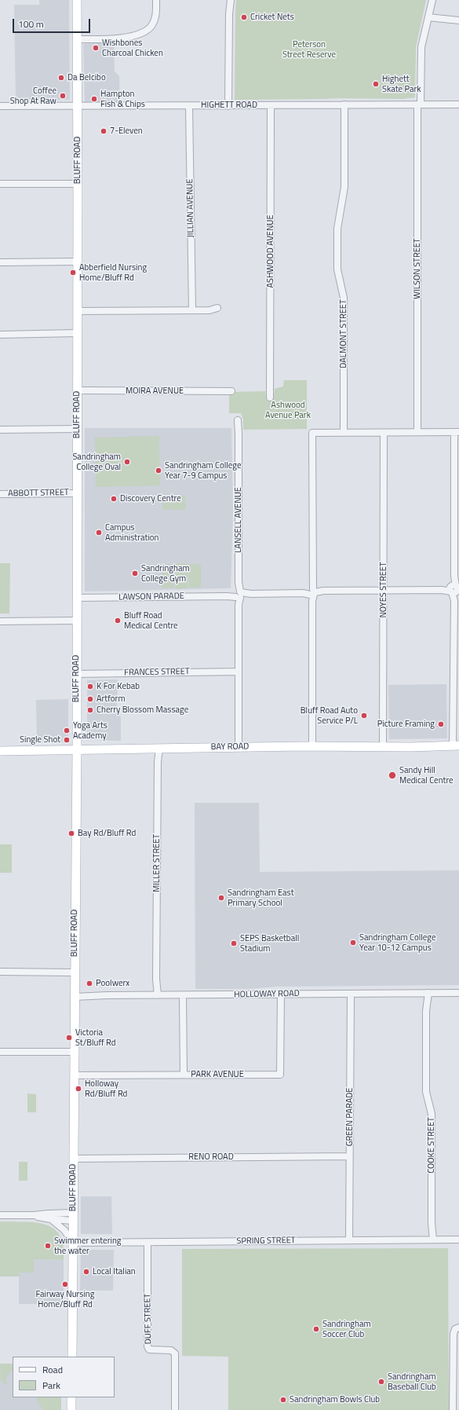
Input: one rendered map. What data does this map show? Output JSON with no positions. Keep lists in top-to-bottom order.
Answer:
{
  "streets": {
    "main road": ["BLUFF ROAD", "BAY ROAD"],
    "street": [
      "HIGHETT ROAD",
      "JILLIAN AVENUE",
      "ASHWOOD AVENUE",
      "WILSON STREET",
      "DALMONT STREET",
      "MOIRA AVENUE",
      "ABBOTT STREET",
      "LANSELL AVENUE",
      "NOYES STREET",
      "LAWSON PARADE",
      "FRANCES STREET",
      "MILLER STREET",
      "HOLLOWAY ROAD",
      "PARK AVENUE",
      "GREEN PARADE",
      "COOKE STREET",
      "RENO ROAD",
      "SPRING STREET",
      "DUFF STREET"
    ]
  },
  "crossings": [
    ["HIGHETT ROAD", "BLUFF ROAD"],
    ["HIGHETT ROAD", "JILLIAN AVENUE"],
    ["HIGHETT ROAD", "ASHWOOD AVENUE"],
    ["HIGHETT ROAD", "WILSON STREET"],
    ["HIGHETT ROAD", "DALMONT STREET"],
    ["BLUFF ROAD", "MOIRA AVENUE"],
    ["BLUFF ROAD", "ABBOTT STREET"],
    ["BLUFF ROAD", "LAWSON PARADE"],
    ["BLUFF ROAD", "FRANCES STREET"],
    ["BLUFF ROAD", "BAY ROAD"],
    ["BLUFF ROAD", "HOLLOWAY ROAD"],
    ["BLUFF ROAD", "PARK AVENUE"],
    ["BLUFF ROAD", "RENO ROAD"],
    ["BLUFF ROAD", "SPRING STREET"],
    ["LANSELL AVENUE", "LAWSON PARADE"],
    ["LANSELL AVENUE", "FRANCES STREET"],
    ["LANSELL AVENUE", "BAY ROAD"],
    ["NOYES STREET", "LAWSON PARADE"],
    ["NOYES STREET", "BAY ROAD"],
    ["BAY ROAD", "MILLER STREET"],
    ["MILLER STREET", "HOLLOWAY ROAD"],
    ["HOLLOWAY ROAD", "PARK AVENUE"],
    ["HOLLOWAY ROAD", "GREEN PARADE"],
    ["HOLLOWAY ROAD", "COOKE STREET"],
    ["GREEN PARADE", "RENO ROAD"],
    ["GREEN PARADE", "SPRING STREET"],
    ["COOKE STREET", "SPRING STREET"],
    ["SPRING STREET", "DUFF STREET"]
  ],
  "parks": ["Peterson Street Reserve", "Ashwood Avenue Park"],
  "places": [
    "Cricket Nets",
    "Wishbones Charcoal Chicken",
    "Da Belcibo",
    "Highett Skate Park",
    "Coffee Shop At Raw",
    "Hampton Fish & Chips",
    "7-Eleven",
    "Abberfield Nursing Home/Bluff Rd",
    "Sandringham College Oval",
    "Sandringham College Year 7-9 Campus",
    "Discovery Centre",
    "Campus Administration",
    "Sandringham College Gym",
    "Bluff Road Medical Centre",
    "K For Kebab",
    "Artform",
    "Cherry Blossom Massage",
    "Bluff Road Auto Service P/L",
    "Picture Framing",
    "Yoga Arts Academy",
    "Single Shot",
    "Sandy Hill Medical Centre",
    "Bay Rd/Bluff Rd",
    "Sandringham East Primary School",
    "Sandringham College Year 10-12 Campus",
    "SEPS Basketball Stadium",
    "Poolwerx",
    "Victoria St/Bluff Rd",
    "Holloway Rd/Bluff Rd",
    "Swimmer entering the water",
    "Local Italian",
    "Fairway Nursing Home/Bluff Rd",
    "Sandringham Soccer Club",
    "Sandringham Baseball Club",
    "Sandringham Bowls Club"
  ],
  "legend": ["Road", "Park"],
  "scale_bar": "100 m"
}
